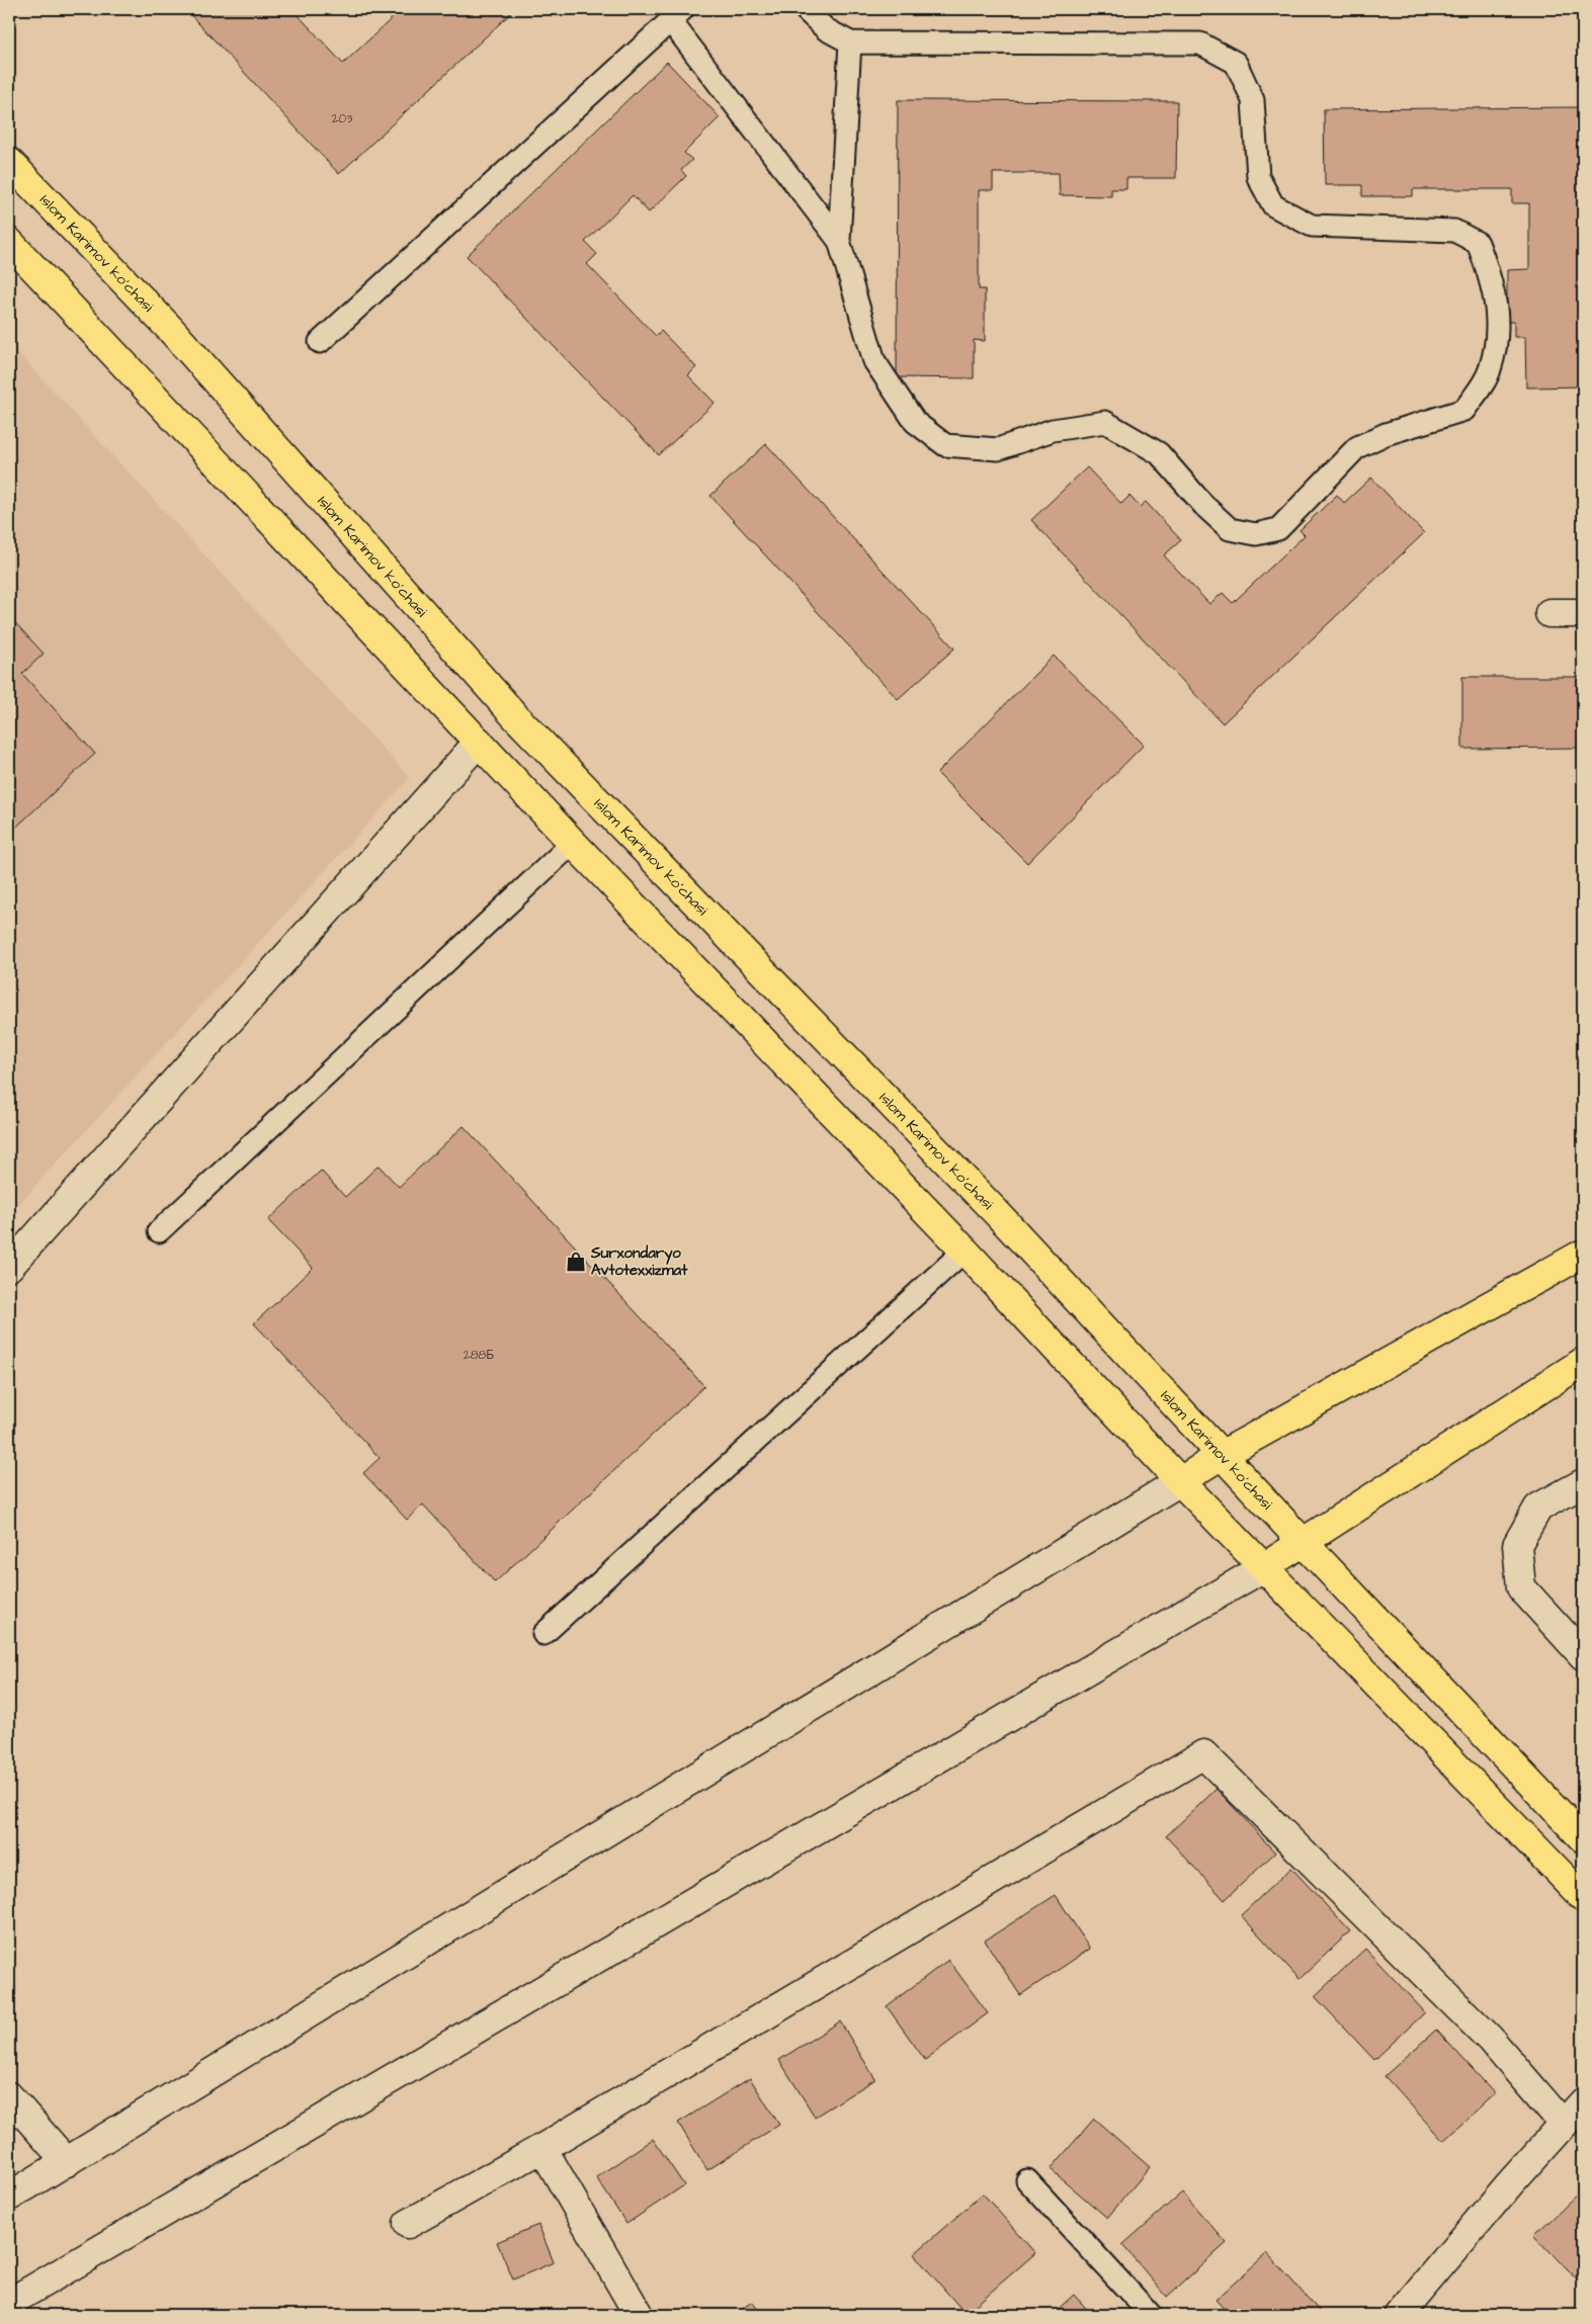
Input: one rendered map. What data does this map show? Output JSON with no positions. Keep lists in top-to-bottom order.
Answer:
{
  "streets": {
    "main road": ["Islom Karimov ko'chasi"]
  },
  "places": {
    "shop": ["Surxondaryo Avtotexxizmat"]
  },
  "house_numbers": ["203", "288Б"]
}
